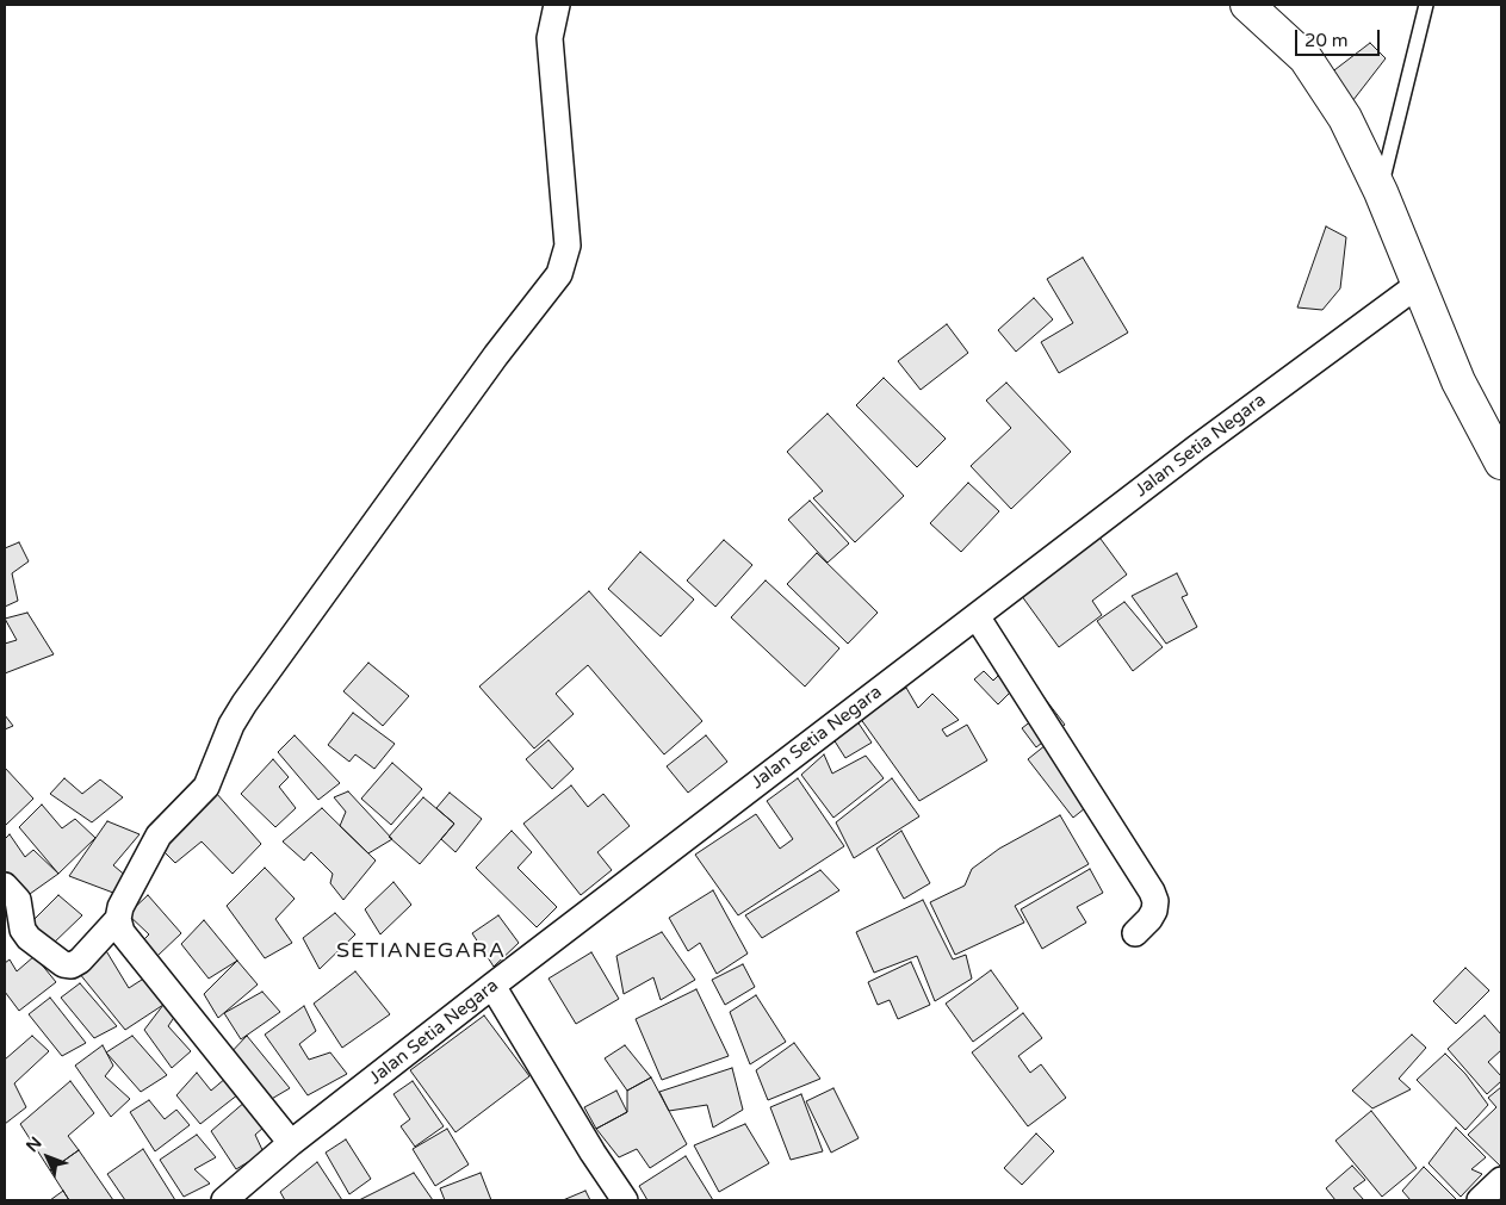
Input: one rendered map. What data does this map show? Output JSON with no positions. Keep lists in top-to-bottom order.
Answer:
{
  "streets": {
    "street": ["Jalan Setia Negara"]
  },
  "districts": ["SETIANEGARA"],
  "scale_bar": "20 m",
  "north": "top left"
}
